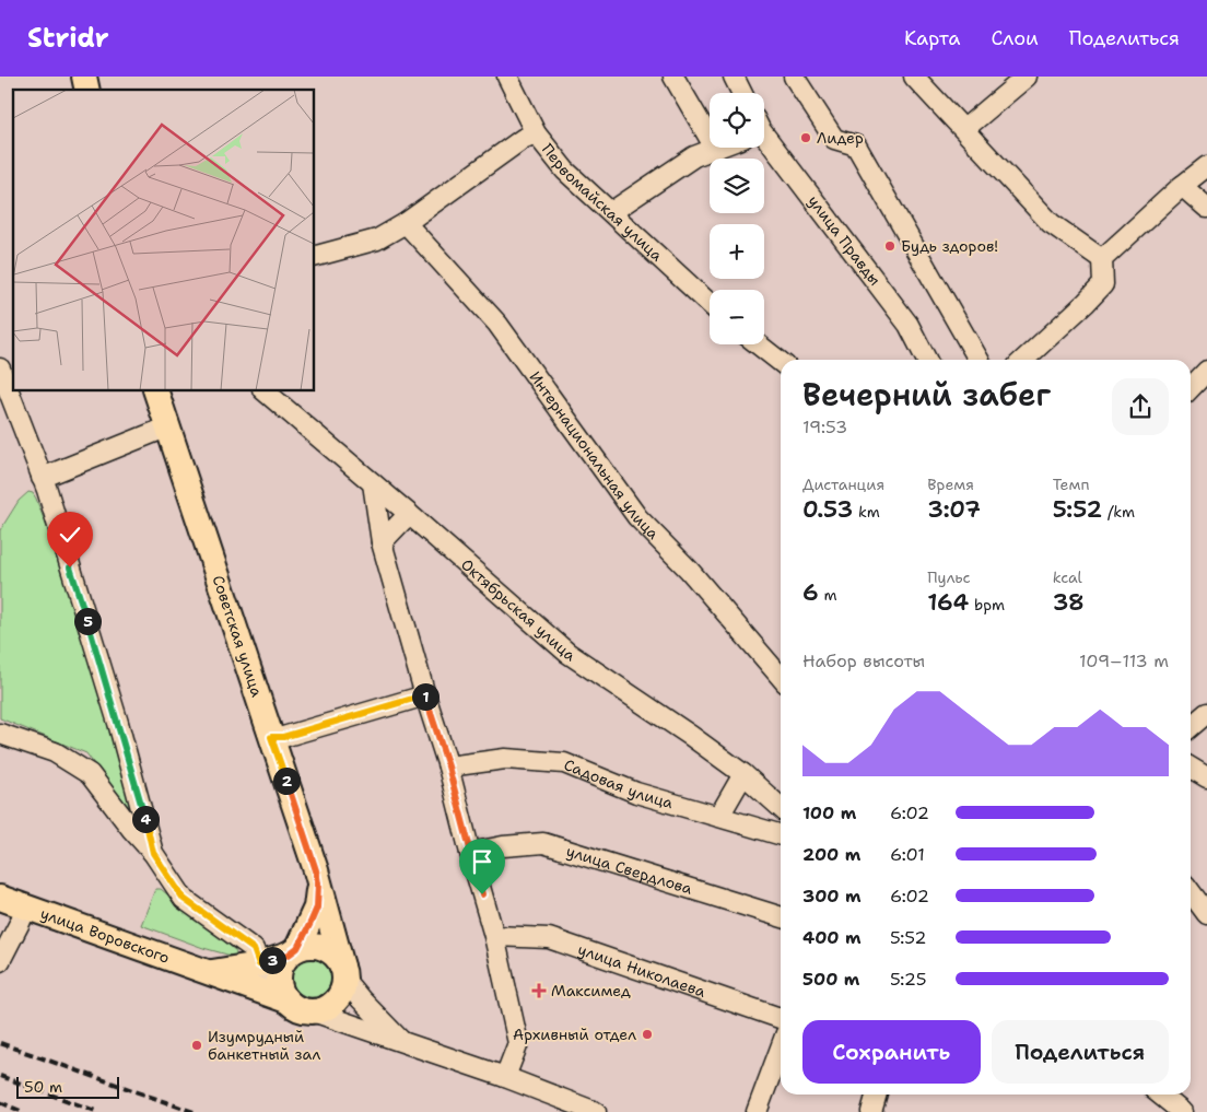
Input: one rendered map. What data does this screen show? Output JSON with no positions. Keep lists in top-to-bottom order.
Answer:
{
  "streets": {
    "main road": ["Советская улица", "улица Воровского"],
    "street": [
      "Первомайская улица",
      "улица Правды",
      "Интернациональная улица",
      "Октябрьская улица",
      "Садовая улица",
      "улица Свердлова",
      "улица Николаева"
    ]
  },
  "crossings": [
    ["Советская улица", "улица Воровского"]
  ],
  "places": {
    "other": [
      "Лидер",
      "Будь здоров!",
      "Архивный отдел",
      "Изумрудный банкетный зал"
    ],
    "health": ["Максимед"]
  },
  "scale_bar": "50 m",
  "page": {
    "header": "Stridr",
    "nav": ["Карта", "Слои", "Поделиться"],
    "map_buttons": ["+", "−"],
    "heading": ["Вечерний забег", "19:53"],
    "stats": [
      ["Дистанция", "0.53 km"],
      ["Время", "3:07"],
      ["Темп", "5:52 /km"],
      ["6 m"],
      ["Пульс", "164 bpm"],
      ["kcal", "38"]
    ],
    "pins": [
      "5",
      "1",
      "2",
      "4",
      "3"
    ],
    "chart": ["Набор высоты", "109–113 m"],
    "list": [
      {
        "name": "100 m",
        "note": "6:02"
      },
      {
        "name": "200 m",
        "note": "6:01"
      },
      {
        "name": "300 m",
        "note": "6:02"
      },
      {
        "name": "400 m",
        "note": "5:52"
      },
      {
        "name": "500 m",
        "note": "5:25"
      }
    ],
    "buttons": ["Сохранить", "Поделиться"],
    "scale": "50 m"
  }
}
